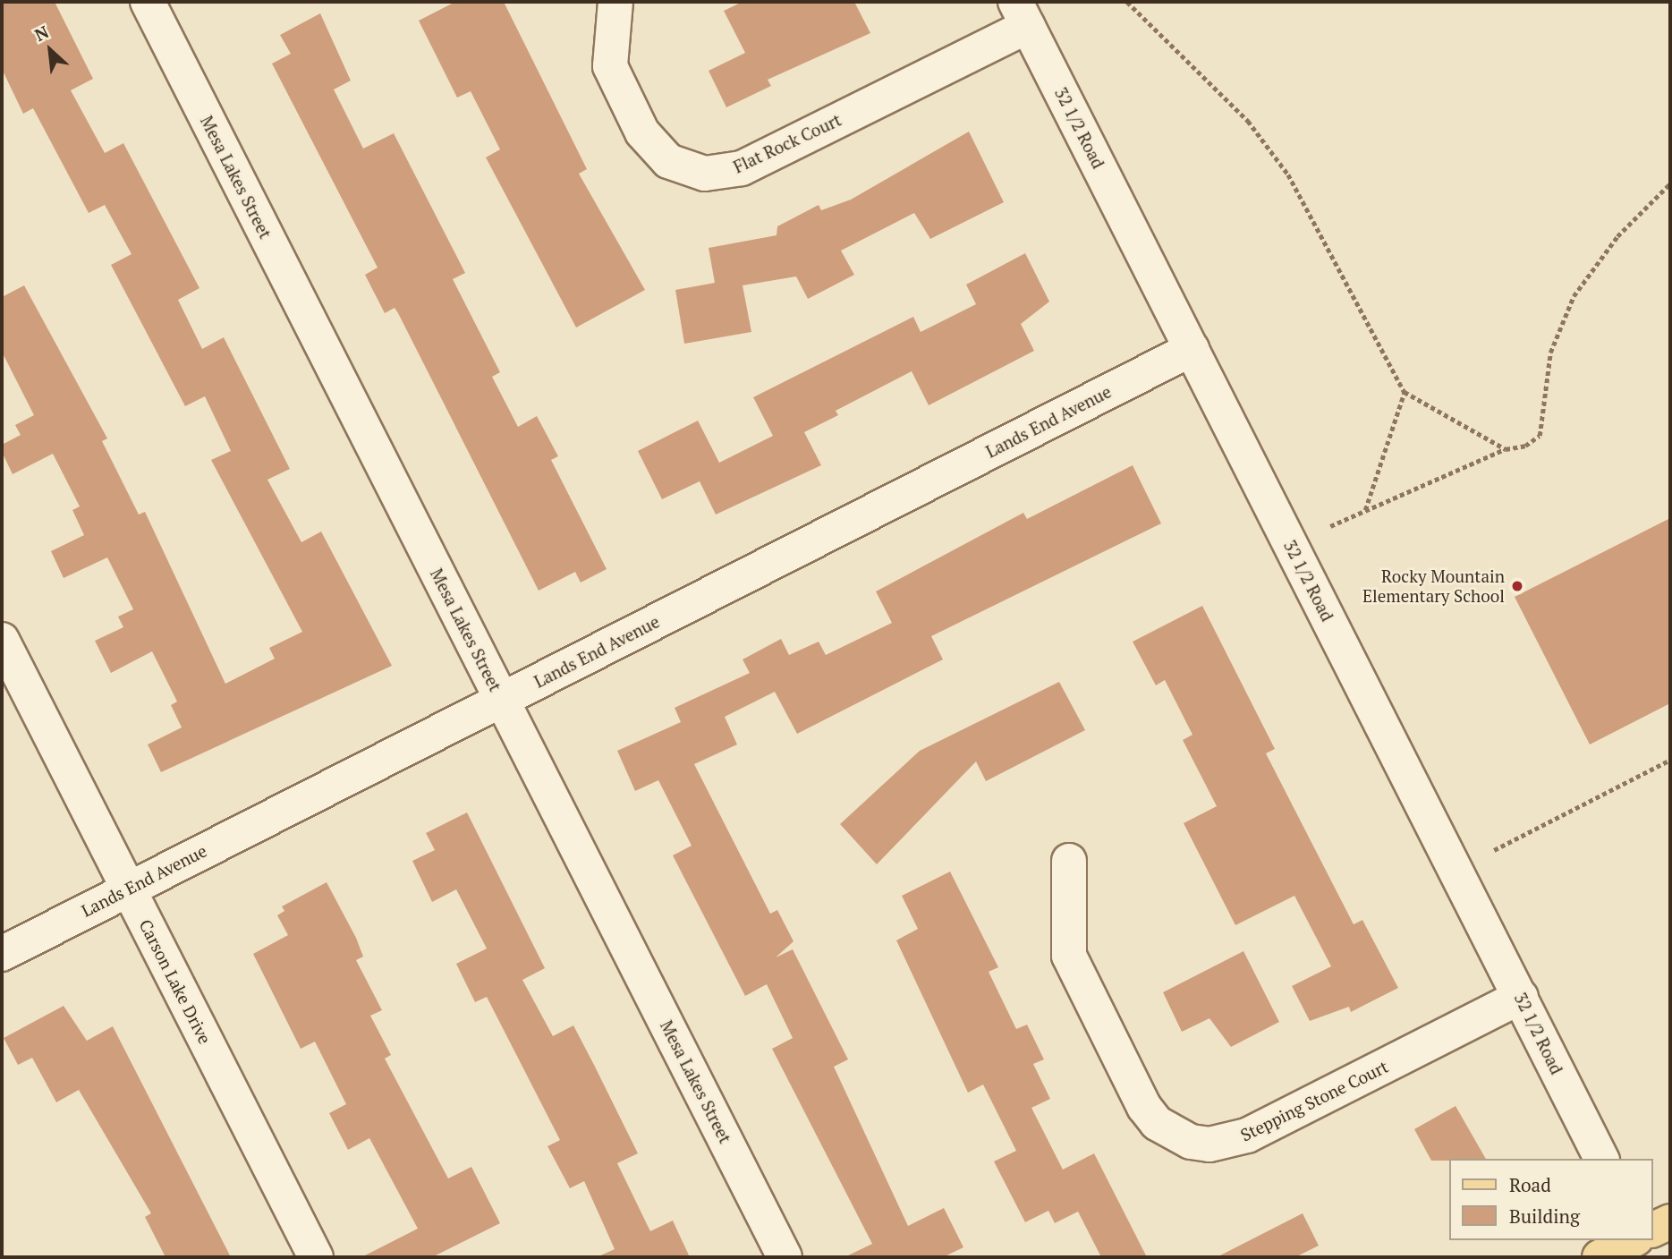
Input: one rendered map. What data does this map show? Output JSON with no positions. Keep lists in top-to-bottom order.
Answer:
{
  "streets": {
    "street": [
      "32 1/2 Road",
      "Flat Rock Court",
      "Mesa Lakes Street",
      "Lands End Avenue",
      "Carson Lake Drive",
      "Stepping Stone Court"
    ]
  },
  "crossings": [
    ["32 1/2 Road", "Flat Rock Court"],
    ["32 1/2 Road", "Lands End Avenue"],
    ["32 1/2 Road", "Stepping Stone Court"],
    ["Mesa Lakes Street", "Lands End Avenue"],
    ["Lands End Avenue", "Carson Lake Drive"]
  ],
  "places": ["Rocky Mountain Elementary School"],
  "legend": ["Road", "Building"],
  "north": "top left"
}
